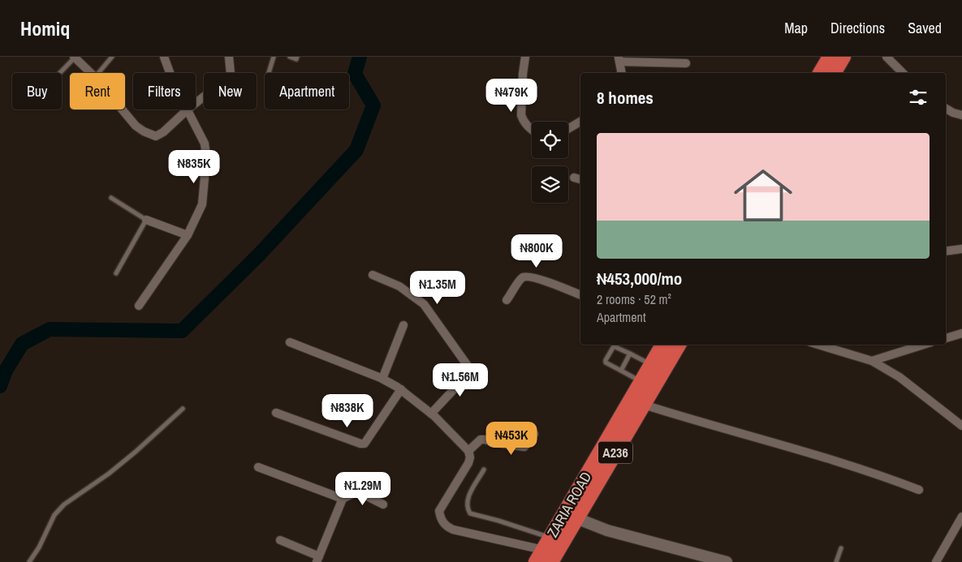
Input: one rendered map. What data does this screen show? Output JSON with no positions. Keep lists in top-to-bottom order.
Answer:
{
  "streets": {
    "highway": ["A236", "ZARIA ROAD"]
  },
  "crossings": [
    ["A236", "ZARIA ROAD"]
  ],
  "page": {
    "header": "Homiq",
    "nav": ["Map", "Directions", "Saved"],
    "chip": [
      "Buy",
      "Rent",
      "Filters",
      "New",
      "Apartment"
    ],
    "heading": "8 homes",
    "price": [
      "₦479K",
      "₦835K",
      "₦800K",
      "₦1.35M",
      "₦1.56M",
      "₦838K",
      "₦453K",
      "₦1.29M"
    ],
    "list": [
      {
        "name": "₦453,000/mo",
        "note": "2 rooms · 52 m² · Apartment"
      }
    ]
  }
}
